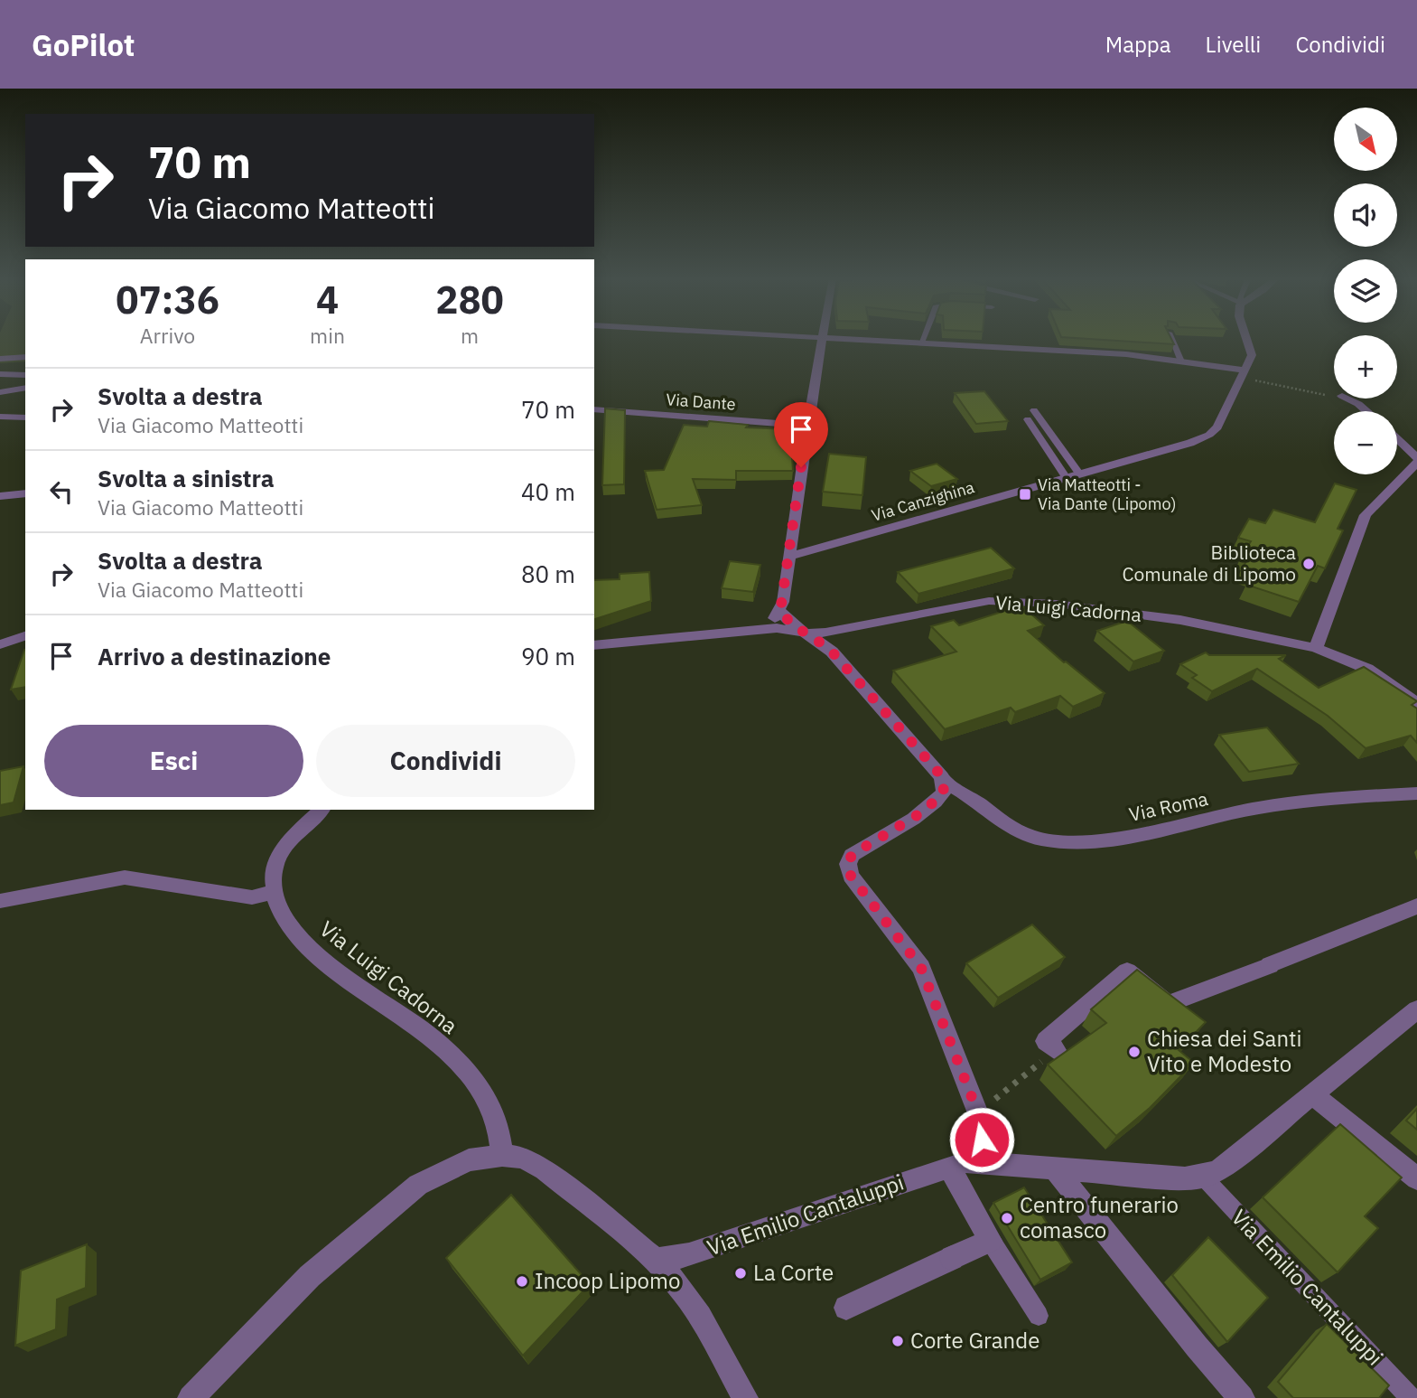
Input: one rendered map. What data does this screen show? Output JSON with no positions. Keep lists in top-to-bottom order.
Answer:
{
  "streets": {
    "street": [
      "Via Dante",
      "Via Canzighina",
      "Via Luigi Cadorna",
      "Via Roma",
      "Via Emilio Cantaluppi"
    ]
  },
  "places": {
    "transit": ["Via Matteotti - Via Dante (Lipomo)"],
    "other": [
      "Biblioteca Comunale di Lipomo",
      "Chiesa dei Santi Vito e Modesto",
      "Centro funerario comasco",
      "La Corte",
      "Incoop Lipomo",
      "Corte Grande"
    ]
  },
  "north": "bottom right",
  "page": {
    "header": "GoPilot",
    "nav": ["Mappa", "Livelli", "Condividi"],
    "map_buttons": ["+", "−"],
    "turn": ["70 m", "Via Giacomo Matteotti"],
    "eta": [
      "07:36",
      "Arrivo",
      "4",
      "min",
      "280",
      "m"
    ],
    "list": [
      {
        "name": "Svolta a destra",
        "note": "Via Giacomo Matteotti",
        "value": "70 m"
      },
      {
        "name": "Svolta a sinistra",
        "note": "Via Giacomo Matteotti",
        "value": "40 m"
      },
      {
        "name": "Svolta a destra",
        "note": "Via Giacomo Matteotti",
        "value": "80 m"
      },
      {
        "name": "Arrivo a destinazione",
        "value": "90 m"
      }
    ],
    "buttons": ["Esci", "Condividi"]
  }
}
